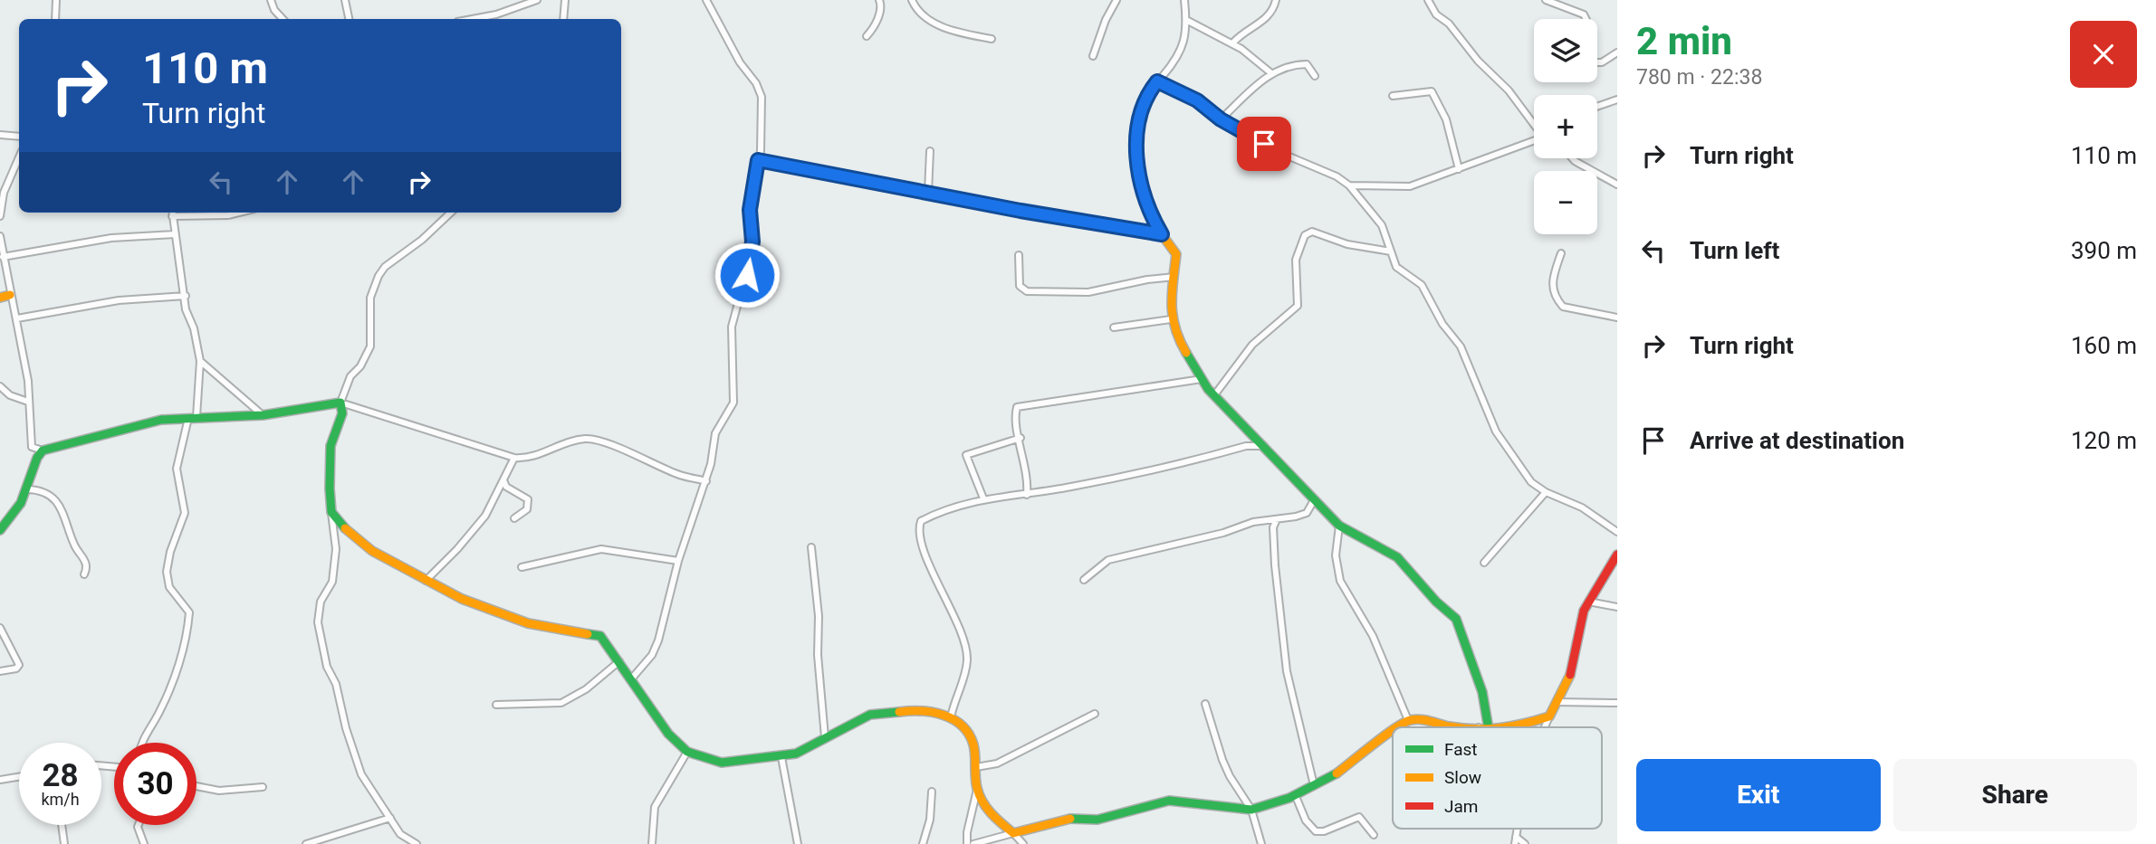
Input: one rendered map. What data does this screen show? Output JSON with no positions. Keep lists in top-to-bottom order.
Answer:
{
  "legend": ["Fast", "Slow", "Jam"],
  "page": {
    "heading": ["2 min", "780 m · 22:38"],
    "map_buttons": ["+", "−"],
    "turn": ["110 m", "Turn right"],
    "list": [
      {
        "name": "Turn right",
        "value": "110 m"
      },
      {
        "name": "Turn left",
        "value": "390 m"
      },
      {
        "name": "Turn right",
        "value": "160 m"
      },
      {
        "name": "Arrive at destination",
        "value": "120 m"
      }
    ],
    "speed": "28 km/h",
    "limit": "30",
    "buttons": ["Exit", "Share"]
  }
}
